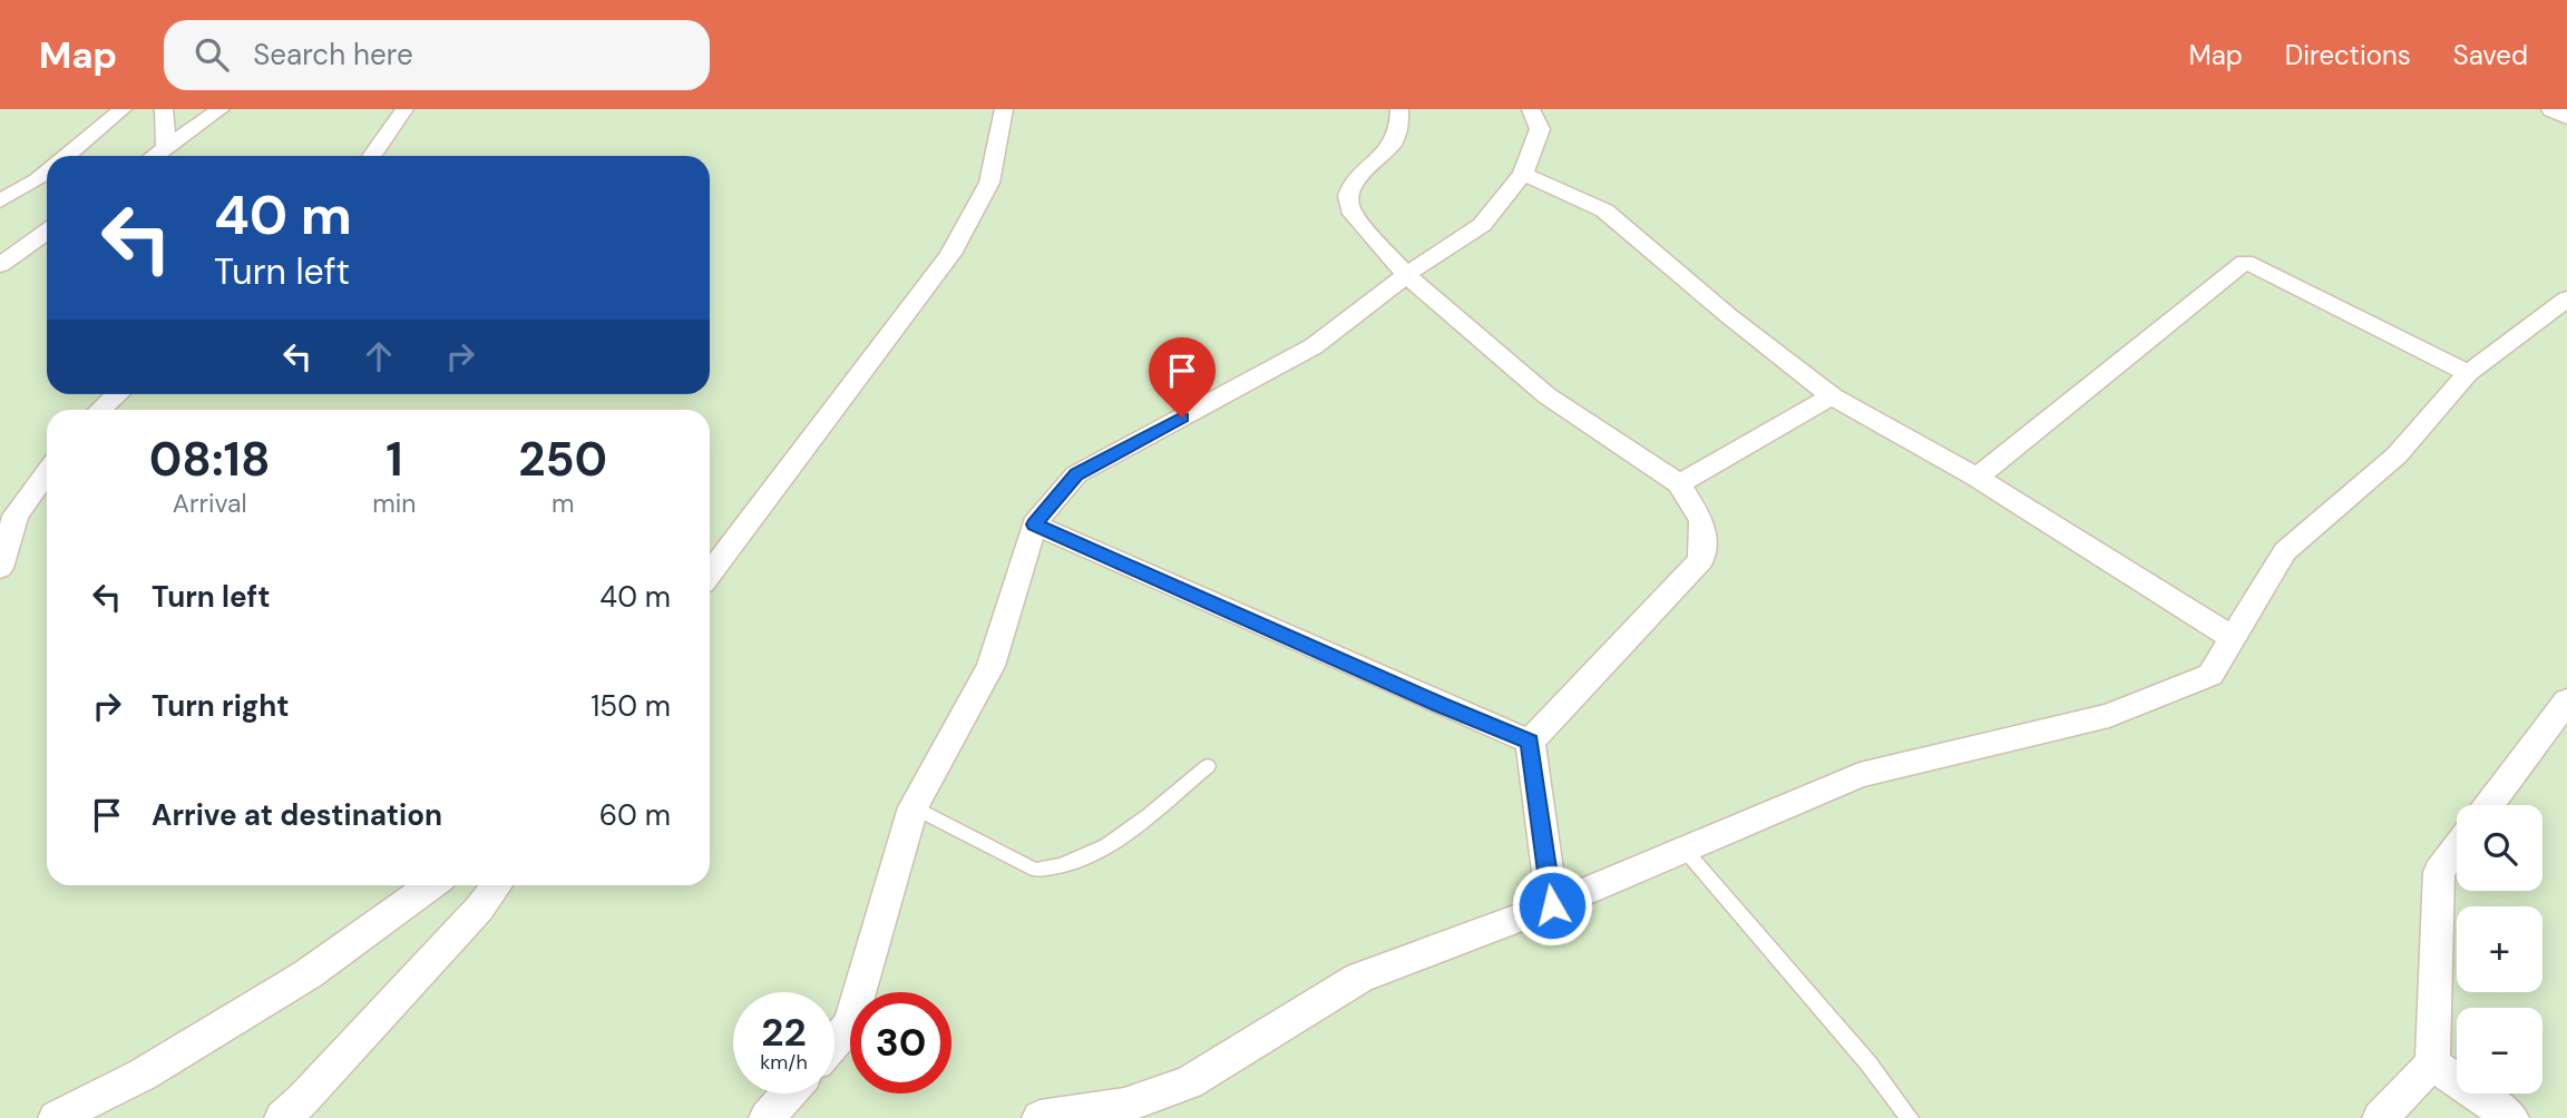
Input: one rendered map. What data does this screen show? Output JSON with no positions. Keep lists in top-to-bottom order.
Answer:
{
  "page": {
    "header": "Map",
    "search": "Search here",
    "nav": ["Map", "Directions", "Saved"],
    "turn": ["40 m", "Turn left"],
    "eta": [
      "08:18",
      "Arrival",
      "1",
      "min",
      "250",
      "m"
    ],
    "list": [
      {
        "name": "Turn left",
        "value": "40 m"
      },
      {
        "name": "Turn right",
        "value": "150 m"
      },
      {
        "name": "Arrive at destination",
        "value": "60 m"
      }
    ],
    "map_buttons": ["+", "−"],
    "speed": "22 km/h",
    "limit": "30"
  }
}
